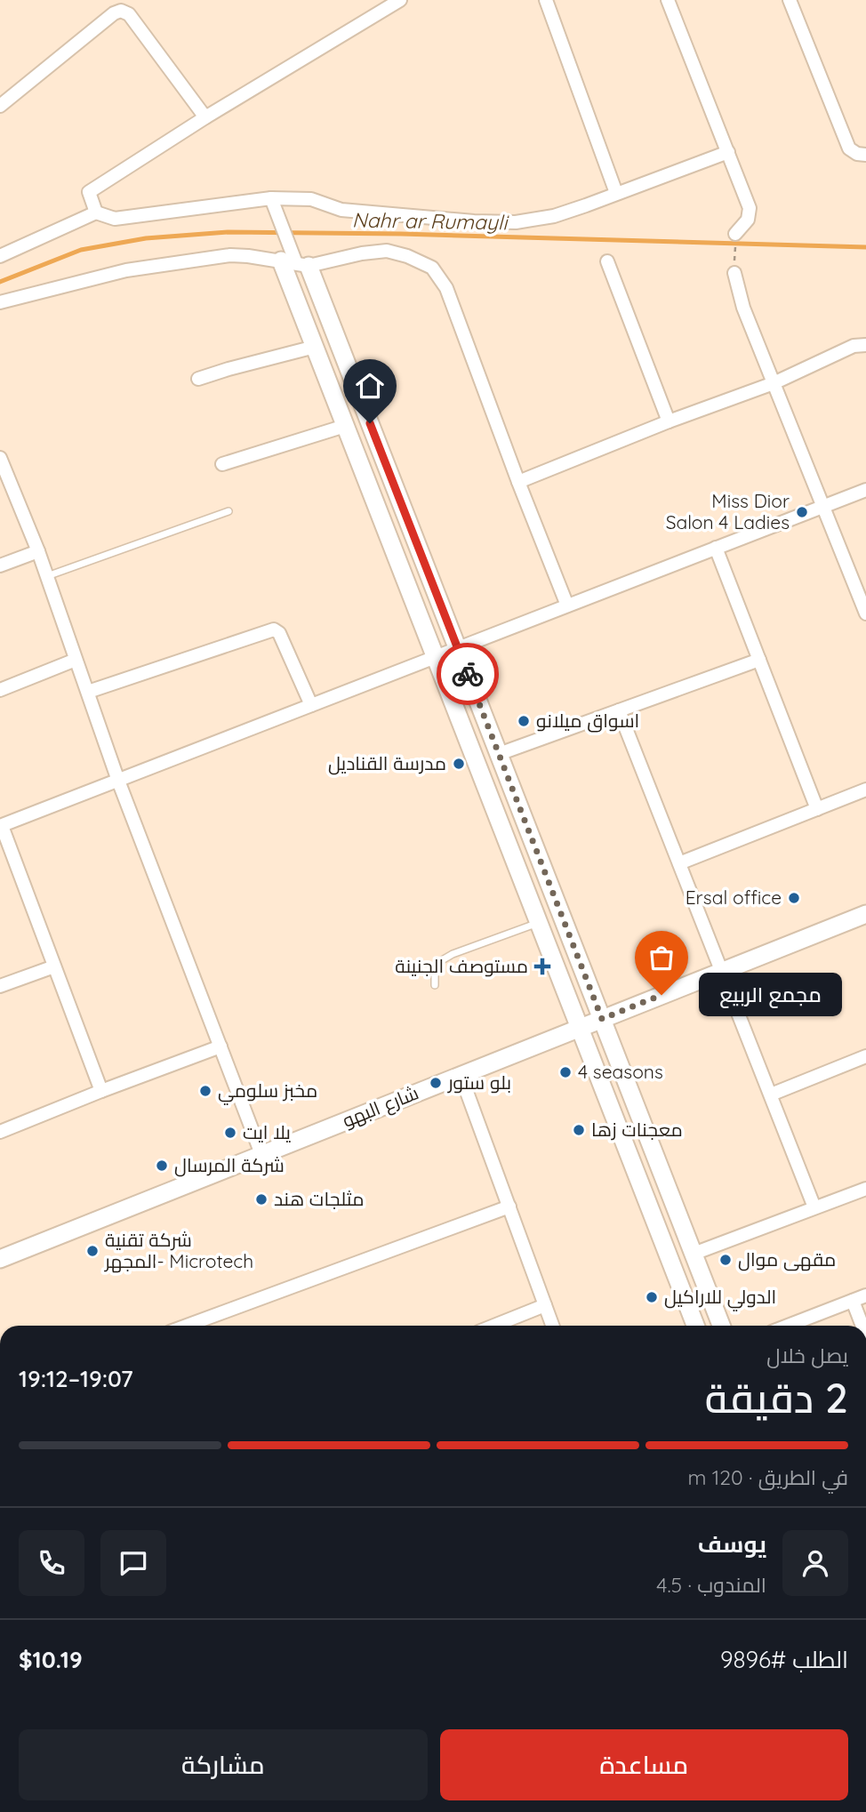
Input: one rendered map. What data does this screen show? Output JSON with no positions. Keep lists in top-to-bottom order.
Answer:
{
  "streets": {
    "main road": ["شارع البهو"]
  },
  "water": ["Nahr ar Rumayli"],
  "places": {
    "other": [
      "Miss Dior Salon 4 Ladies",
      "اسواق ميلانو",
      "مدرسة القناديل",
      "Ersal office",
      "مجمع الربيع",
      "4 seasons",
      "بلو ستور",
      "مخبز سلومي",
      "معجنات زها",
      "يلا ايت",
      "شركة المرسال",
      "مثلجات هند",
      "شركة تقنية المجهر- Microtech",
      "مقهى موال",
      "الدولي للاراكيل"
    ],
    "health": ["مستوصف الجنينة"]
  },
  "page": {
    "bubble": "مجمع الربيع",
    "heading": ["2 دقيقة", "يصل خلال", "19:07–19:12"],
    "panel": [
      "يوسف",
      "المندوب · 4.5",
      "الطلب #9896",
      "$10.19"
    ],
    "bar": "في الطريق · 120 m",
    "buttons": ["مساعدة", "مشاركة"]
  }
}
